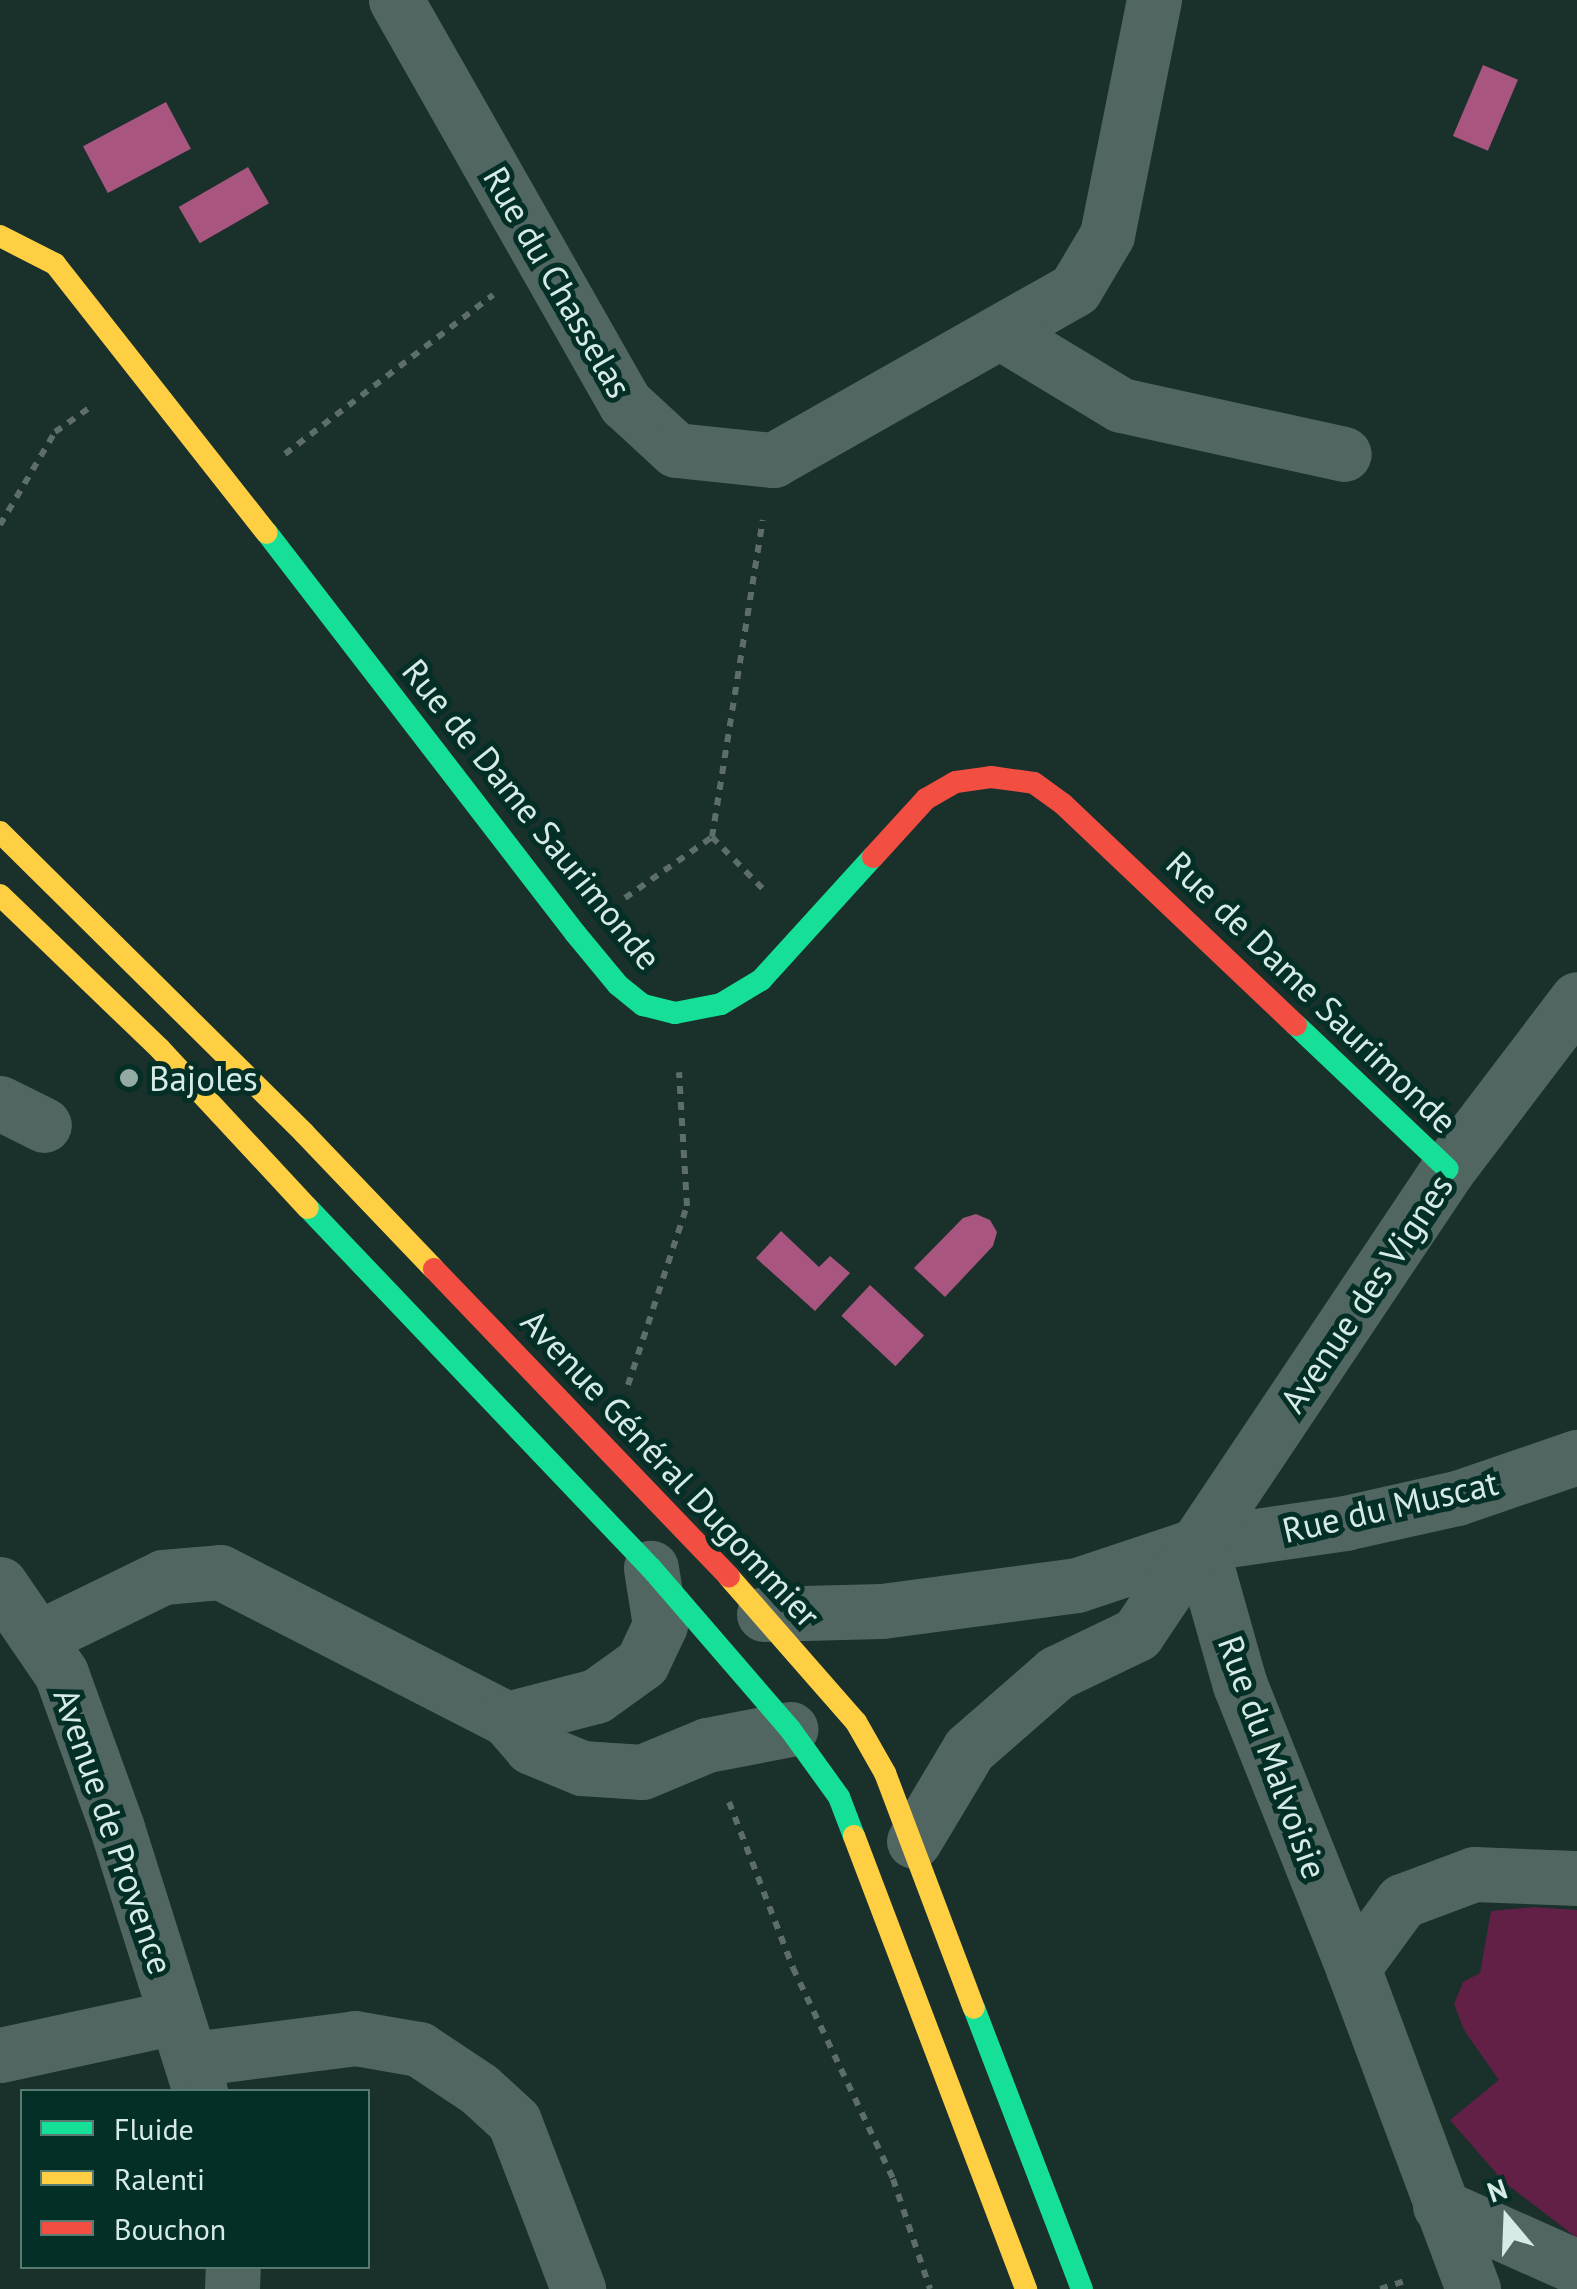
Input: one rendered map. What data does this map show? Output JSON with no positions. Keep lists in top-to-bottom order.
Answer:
{
  "streets": {
    "main road": ["Rue de Dame Saurimonde", "Avenue Général Dugommier"],
    "street": [
      "Rue du Chasselas",
      "Avenue des Vignes",
      "Rue du Muscat",
      "Rue du Malvoisie",
      "Avenue de Provence"
    ]
  },
  "crossings": [
    ["Rue de Dame Saurimonde", "Avenue des Vignes"],
    ["Avenue des Vignes", "Avenue Général Dugommier"],
    ["Avenue des Vignes", "Rue du Muscat"],
    ["Avenue des Vignes", "Rue du Malvoisie"],
    ["Rue du Muscat", "Rue du Malvoisie"]
  ],
  "places": ["Bajoles"],
  "legend": ["Fluide", "Ralenti", "Bouchon"],
  "north": "top"
}
